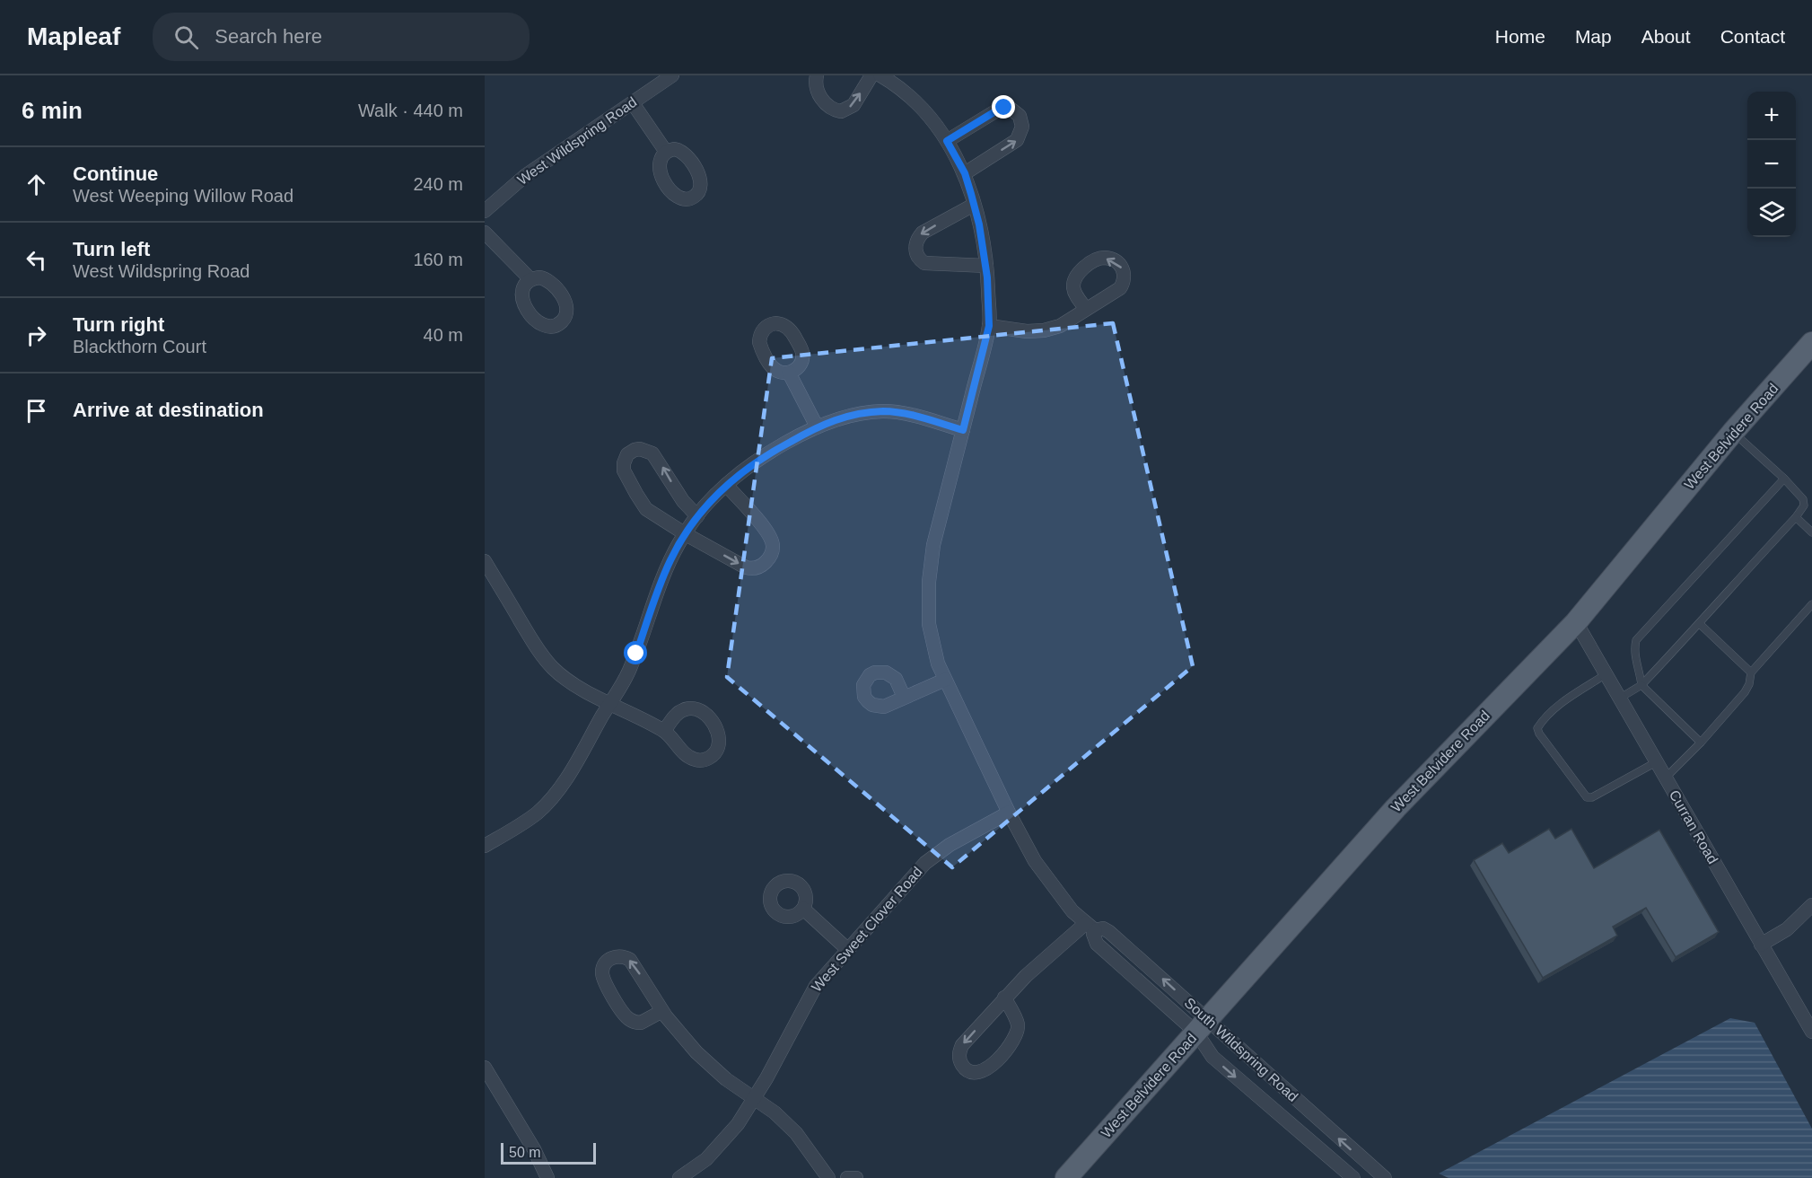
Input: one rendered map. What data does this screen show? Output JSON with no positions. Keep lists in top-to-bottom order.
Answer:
{
  "streets": {
    "main road": ["West Belvidere Road"],
    "street": [
      "West Wildspring Road",
      "Curran Road",
      "West Sweet Clover Road",
      "South Wildspring Road"
    ]
  },
  "crossings": [
    ["West Belvidere Road", "Curran Road"],
    ["West Belvidere Road", "South Wildspring Road"],
    ["West Sweet Clover Road", "South Wildspring Road"]
  ],
  "scale_bar": "50 m",
  "page": {
    "header": "Mapleaf",
    "search": "Search here",
    "nav": [
      "Home",
      "Map",
      "About",
      "Contact"
    ],
    "heading": ["6 min", "Walk · 440 m"],
    "map_buttons": ["+", "−"],
    "list": [
      ["Continue", "West Weeping Willow Road", "240 m"],
      ["Turn left", "West Wildspring Road", "160 m"],
      ["Turn right", "Blackthorn Court", "40 m"],
      "Arrive at destination"
    ],
    "scale": "50 m"
  }
}
